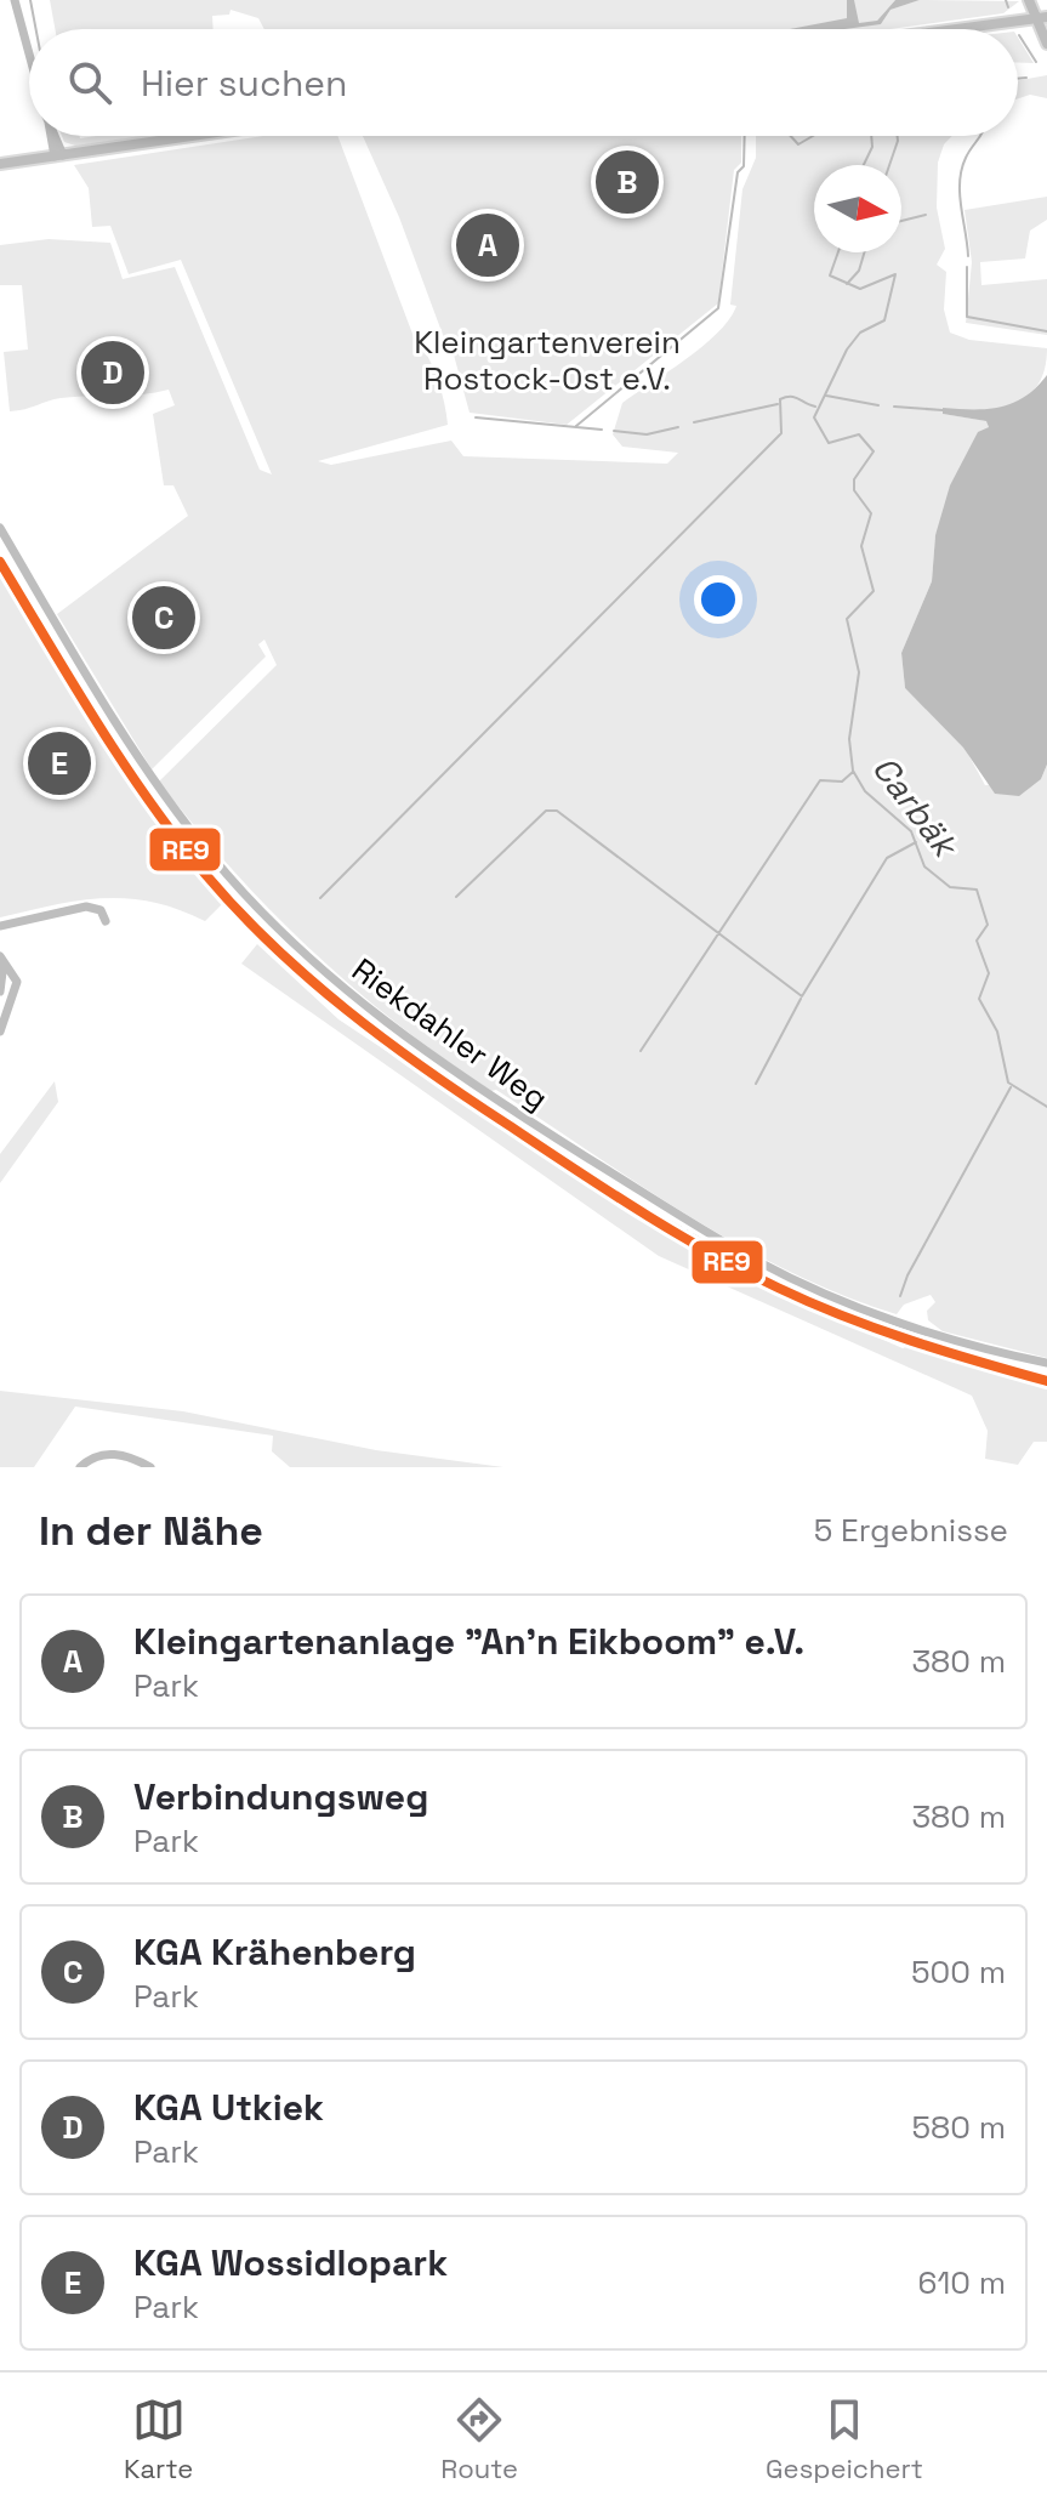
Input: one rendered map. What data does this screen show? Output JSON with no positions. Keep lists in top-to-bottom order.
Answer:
{
  "streets": {
    "street": ["Riekdahler Weg"]
  },
  "water": ["Carbäk"],
  "parks": ["Kleingartenverein Rostock-Ost e.V."],
  "lines": ["transit line RE9"],
  "north": "right",
  "page": {
    "search": "Hier suchen",
    "pins": [
      "B",
      "A",
      "D",
      "C",
      "E"
    ],
    "heading": ["In der Nähe", "5 Ergebnisse"],
    "list": [
      {
        "mark": "A",
        "name": "Kleingartenanlage \"An'n Eikboom\" e.V.",
        "note": "Park",
        "value": "380 m"
      },
      {
        "mark": "B",
        "name": "Verbindungsweg",
        "note": "Park",
        "value": "380 m"
      },
      {
        "mark": "C",
        "name": "KGA Krähenberg",
        "note": "Park",
        "value": "500 m"
      },
      {
        "mark": "D",
        "name": "KGA Utkiek",
        "note": "Park",
        "value": "580 m"
      },
      {
        "mark": "E",
        "name": "KGA Wossidlopark",
        "note": "Park",
        "value": "610 m"
      }
    ],
    "nav": ["Karte", "Route", "Gespeichert"]
  }
}
